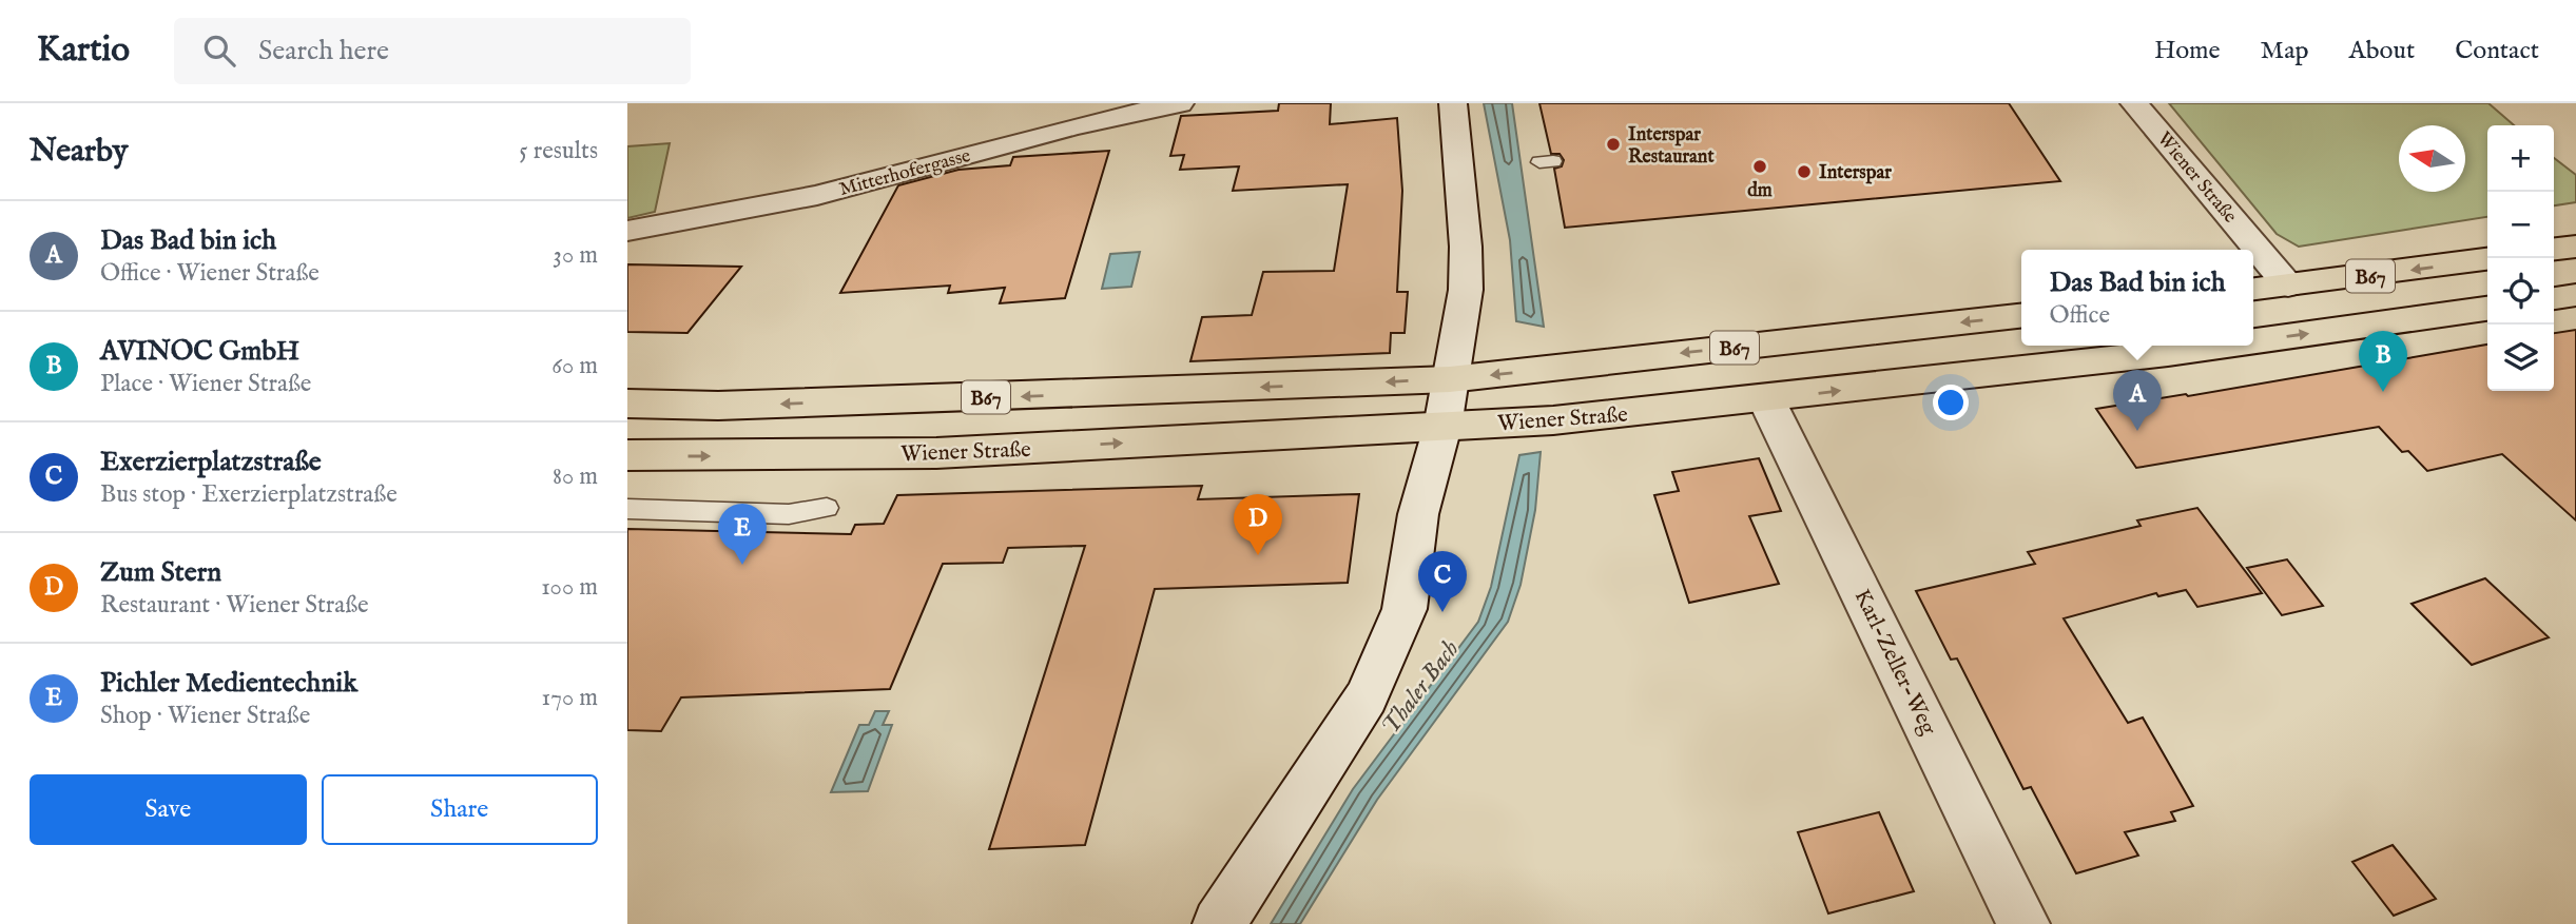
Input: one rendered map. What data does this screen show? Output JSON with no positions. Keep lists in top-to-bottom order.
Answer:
{
  "streets": {
    "main road": ["Wiener Straße", "B67"],
    "street": ["Mitterhofergasse", "Karl-Zeller-Weg"]
  },
  "crossings": [
    ["Wiener Straße", "B67"],
    ["Wiener Straße", "Karl-Zeller-Weg"]
  ],
  "one_way": ["Wiener Straße"],
  "water": ["Thaler Bach"],
  "places": ["Interspar Restaurant", "dm", "Interspar"],
  "north": "left",
  "page": {
    "header": "Kartio",
    "search": "Search here",
    "nav": [
      "Home",
      "Map",
      "About",
      "Contact"
    ],
    "heading": ["Nearby", "5 results"],
    "map_buttons": ["+", "−"],
    "list": [
      {
        "mark": "A",
        "name": "Das Bad bin ich",
        "note": "Office · Wiener Straße",
        "value": "30 m"
      },
      {
        "mark": "B",
        "name": "AVINOC GmbH",
        "note": "Place · Wiener Straße",
        "value": "60 m"
      },
      {
        "mark": "C",
        "name": "Exerzierplatzstraße",
        "note": "Bus stop · Exerzierplatzstraße",
        "value": "80 m"
      },
      {
        "mark": "D",
        "name": "Zum Stern",
        "note": "Restaurant · Wiener Straße",
        "value": "100 m"
      },
      {
        "mark": "E",
        "name": "Pichler Medientechnik",
        "note": "Shop · Wiener Straße",
        "value": "170 m"
      }
    ],
    "popup": ["Das Bad bin ich", "Office"],
    "pins": [
      "B",
      "A",
      "D",
      "E",
      "C"
    ],
    "buttons": ["Save", "Share"]
  }
}
